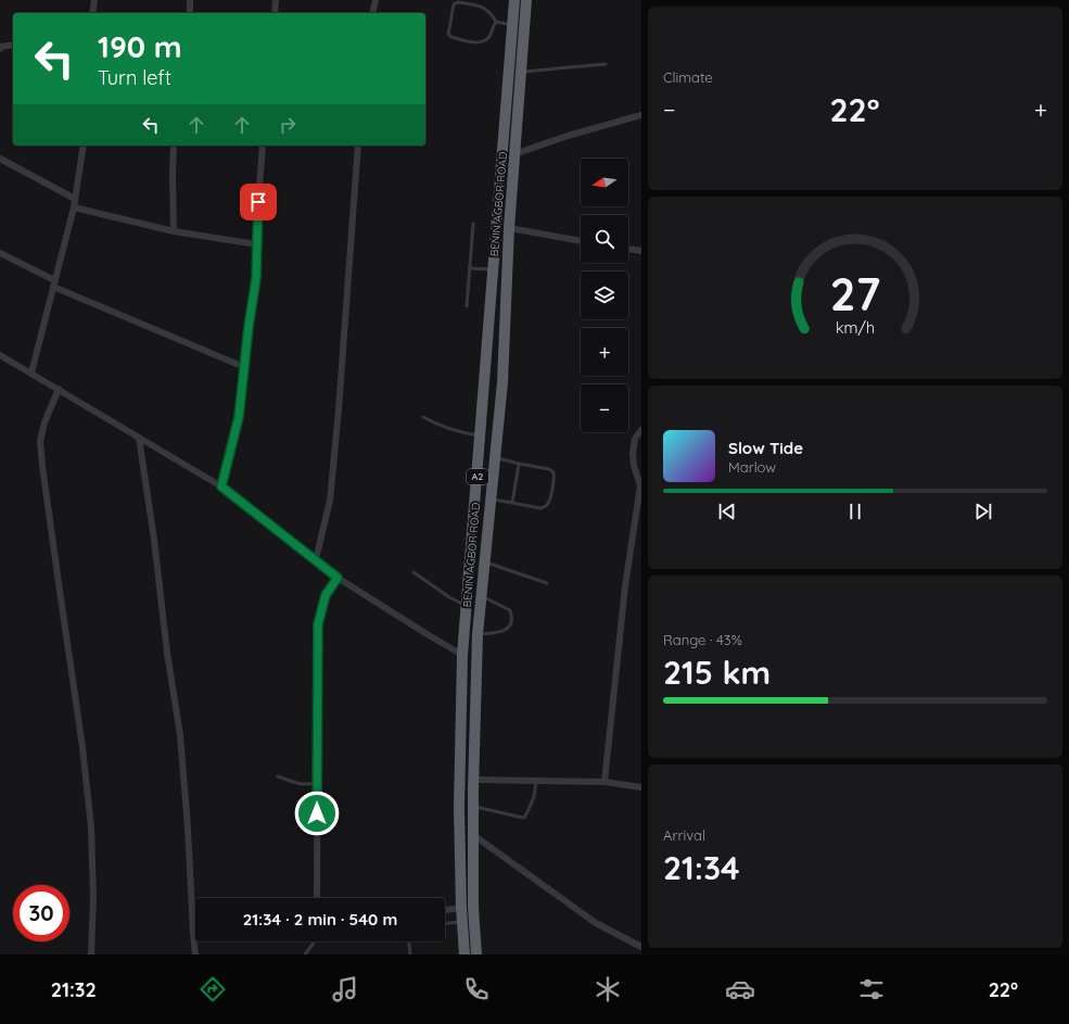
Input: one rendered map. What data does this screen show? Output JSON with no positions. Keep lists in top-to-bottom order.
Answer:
{
  "streets": {
    "highway": ["BENIN AGBOR ROAD", "A2"]
  },
  "north": "left",
  "page": {
    "tile": [
      "Climate",
      ["Range · 43%", "215 km"],
      ["Arrival", "21:34"]
    ],
    "turn": ["190 m", "Turn left"],
    "heat": ["−", "22°", "+"],
    "map_buttons": ["+", "−"],
    "song": ["Slow Tide", "Marlow"],
    "limit": "30",
    "trip": "21:34 · 2 min · 540 m",
    "tabs": ["21:32", "22°"],
    "gauge": ["27", "km/h"]
  }
}
